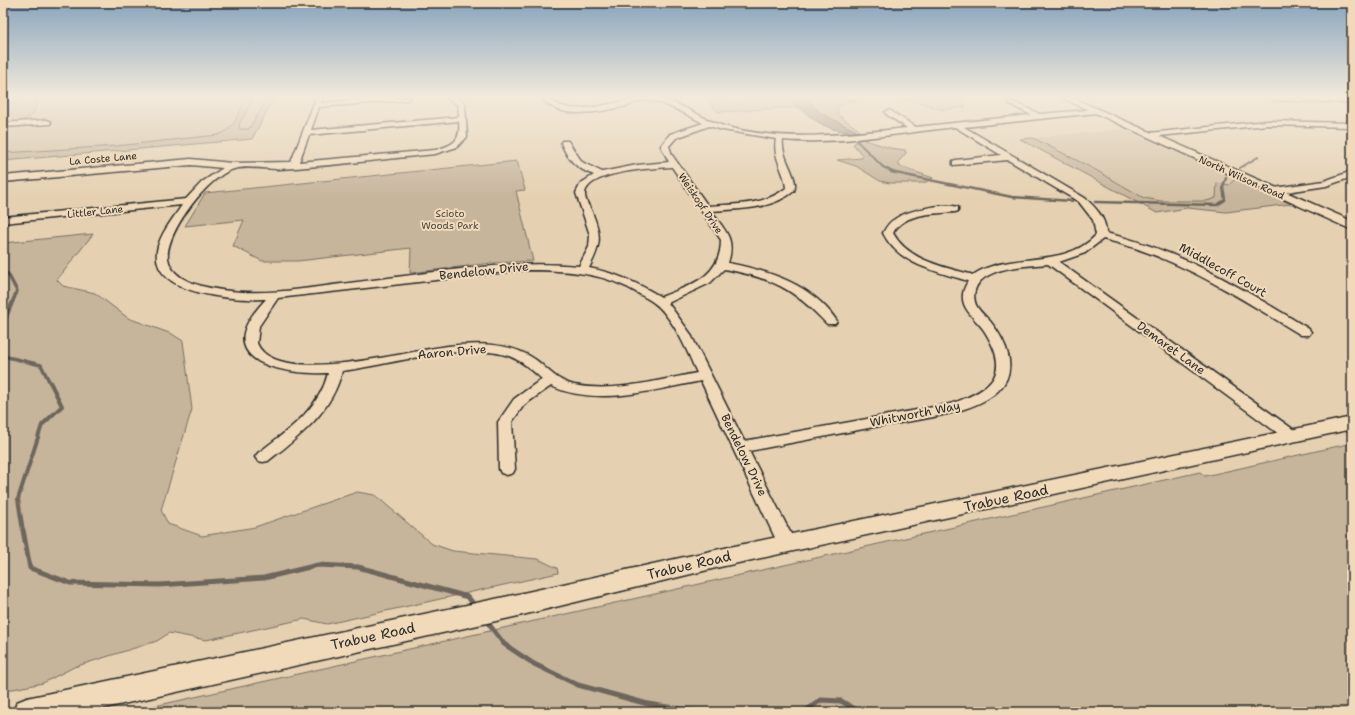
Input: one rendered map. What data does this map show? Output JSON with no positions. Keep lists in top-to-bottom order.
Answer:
{
  "streets": {
    "main road": ["North Wilson Road", "Trabue Road"],
    "street": [
      "La Coste Lane",
      "Weiskopf Drive",
      "Littler Lane",
      "Middlecoff Court",
      "Bendelow Drive",
      "Demaret Lane",
      "Aaron Drive",
      "Whitworth Way"
    ]
  },
  "crossings": [
    ["La Coste Lane", "Bendelow Drive"],
    ["Littler Lane", "Bendelow Drive"],
    ["Bendelow Drive", "Aaron Drive"],
    ["Bendelow Drive", "Whitworth Way"],
    ["Bendelow Drive", "Trabue Road"],
    ["Demaret Lane", "Trabue Road"]
  ],
  "parks": ["Scioto Woods Park"]
}
